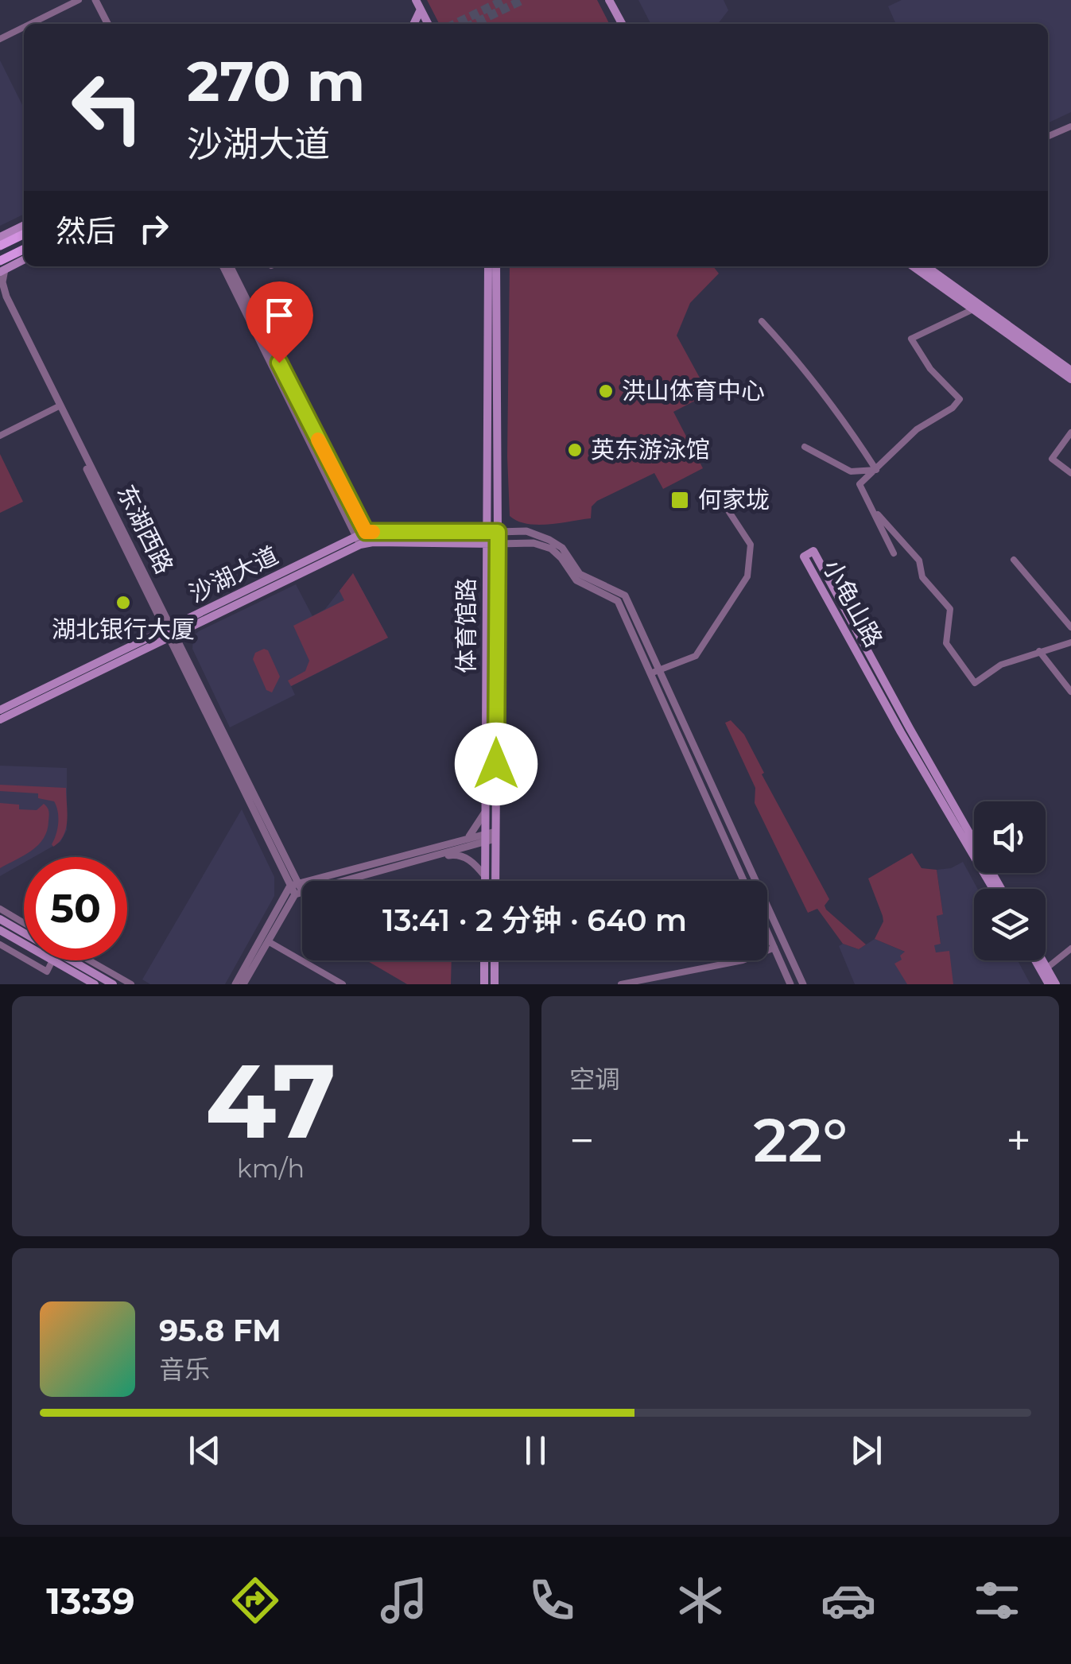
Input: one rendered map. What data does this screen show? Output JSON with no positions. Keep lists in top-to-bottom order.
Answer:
{
  "streets": {
    "main road": ["沙湖大道", "小龟山路", "体育馆路"],
    "street": ["东湖西路"]
  },
  "crossings": [
    ["东湖西路", "沙湖大道"],
    ["沙湖大道", "体育馆路"]
  ],
  "places": {
    "other": ["洪山体育中心", "英东游泳馆", "湖北银行大厦"],
    "transit": ["何家垅"]
  },
  "page": {
    "turn": ["270 m", "沙湖大道"],
    "then": "然后",
    "limit": "50",
    "trip": "13:41 · 2 分钟 · 640 m",
    "tile": [
      ["47", "km/h"],
      "空调"
    ],
    "heat": ["−", "22°", "+"],
    "song": ["95.8 FM", "音乐"],
    "tabs": "13:39"
  }
}
